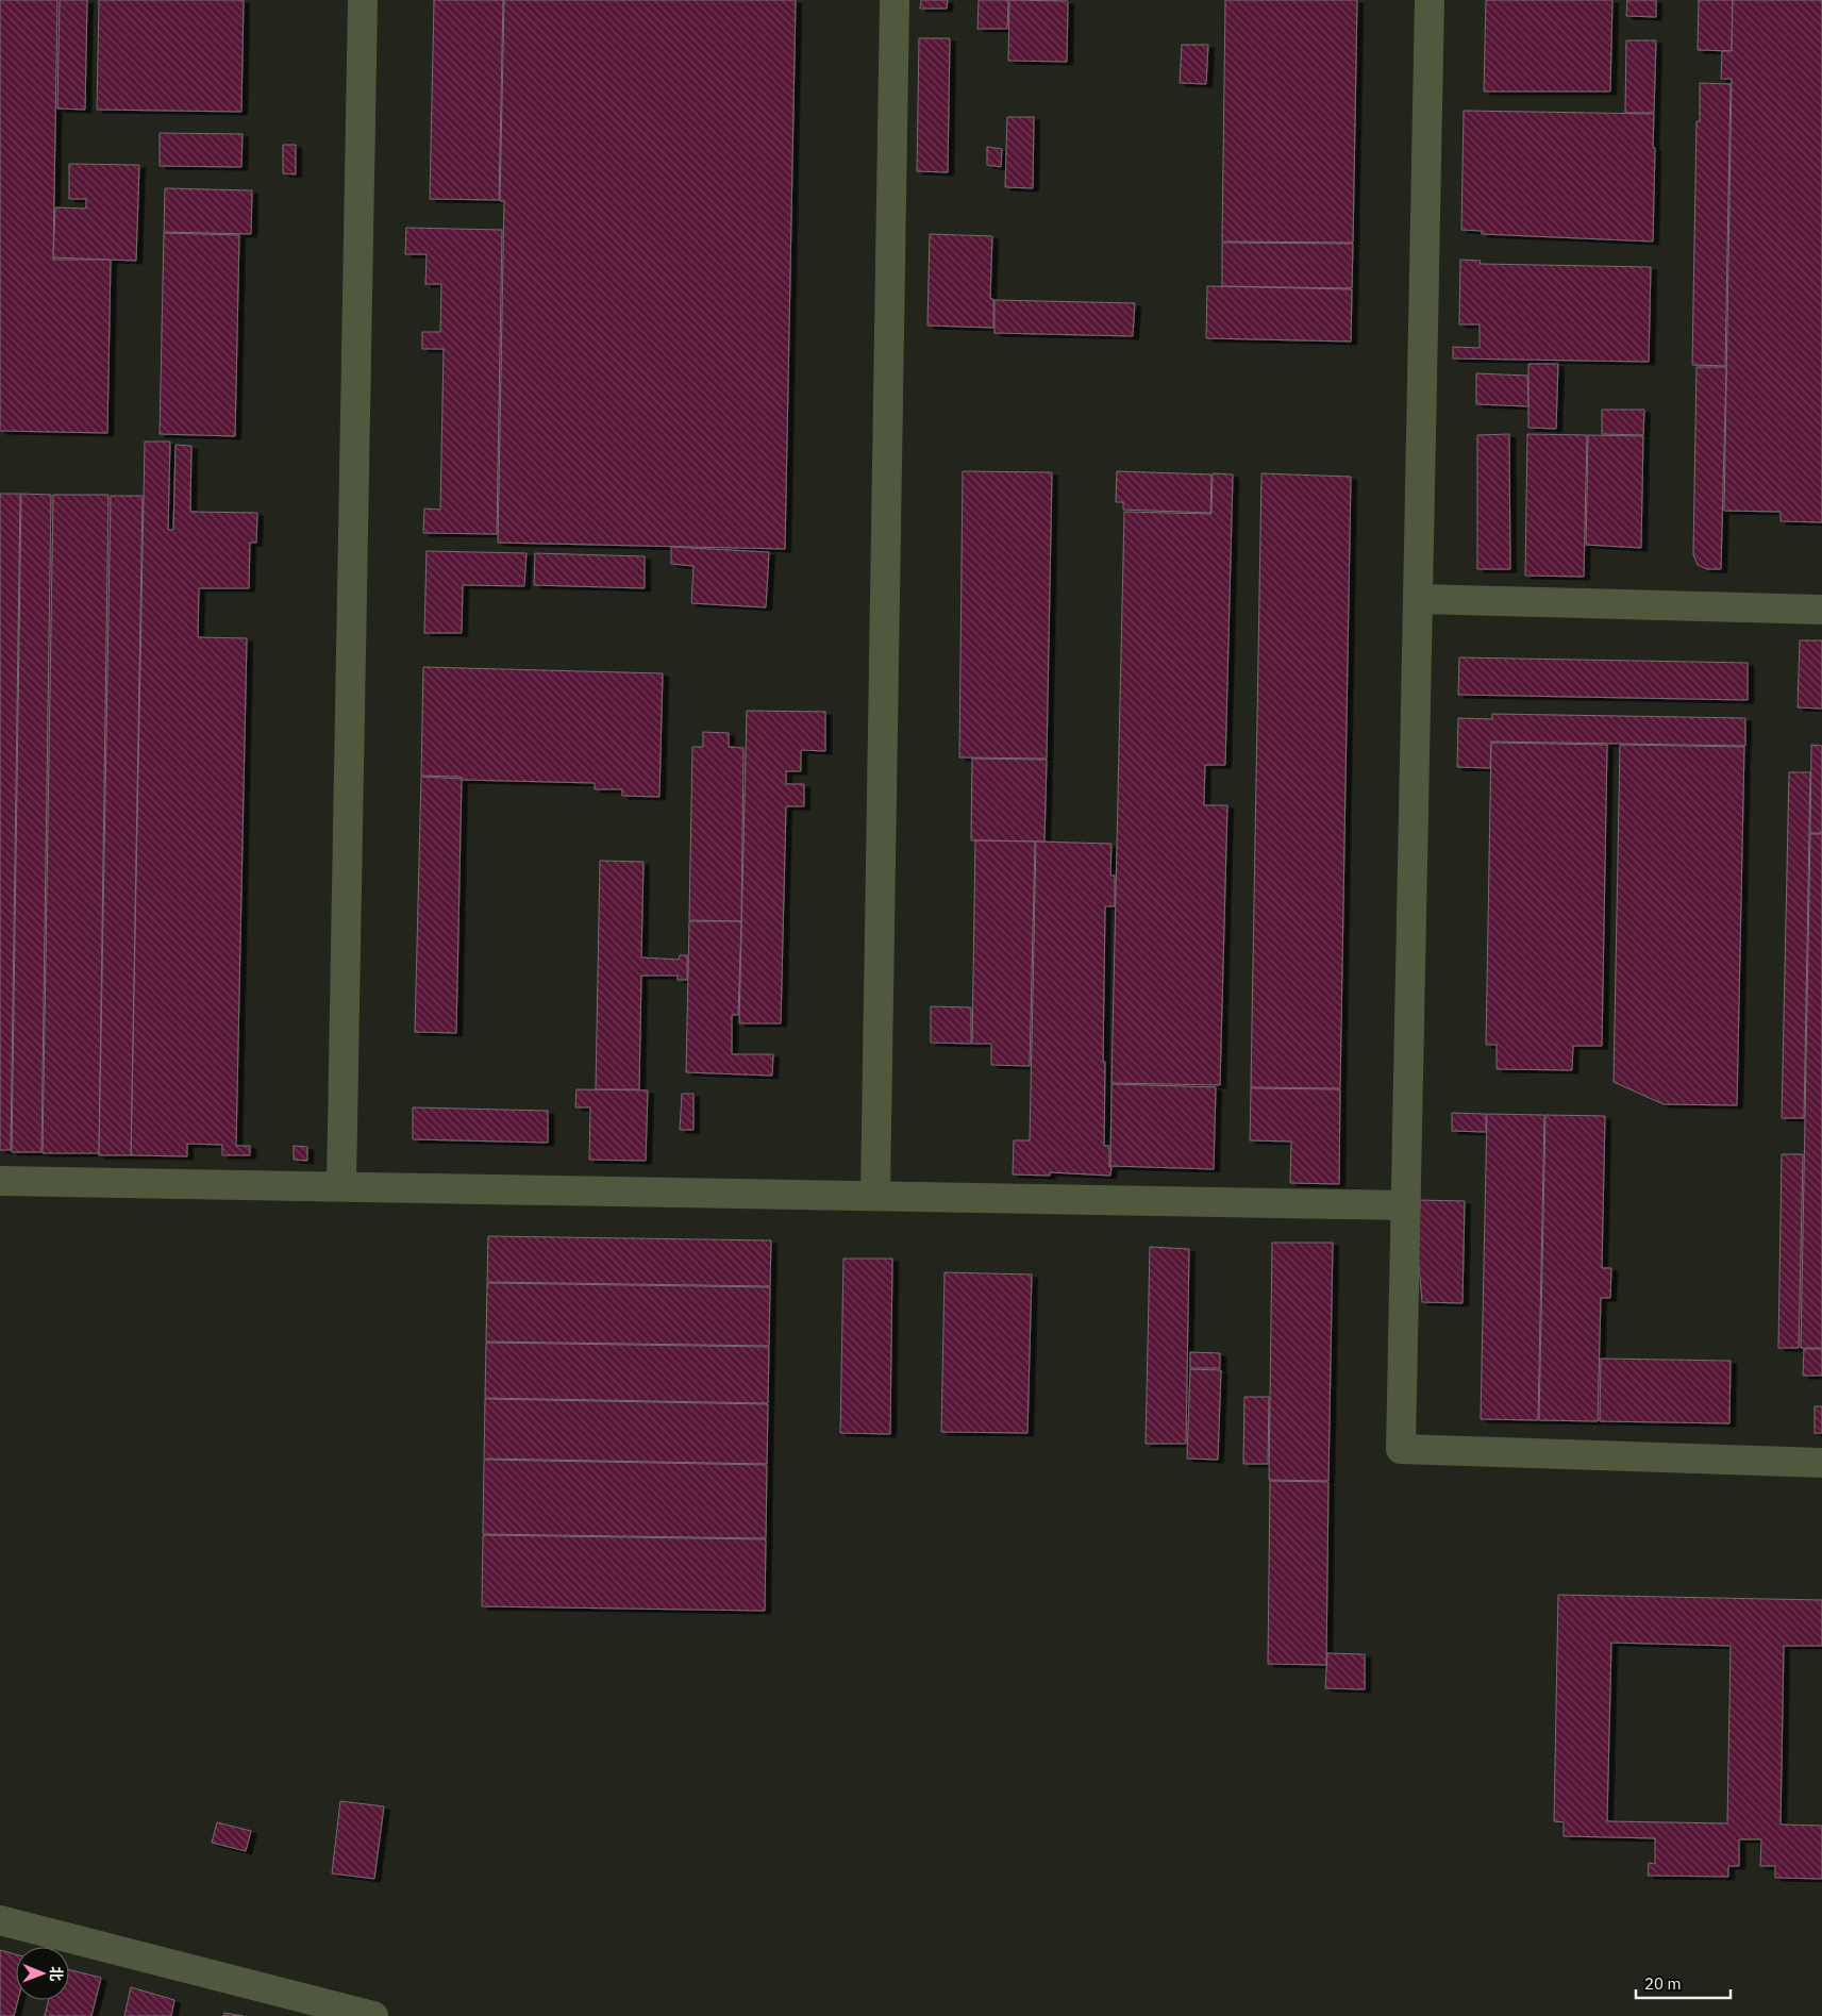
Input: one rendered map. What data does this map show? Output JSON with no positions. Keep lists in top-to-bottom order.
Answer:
{
  "scale_bar": "20 m",
  "north": "right"
}
